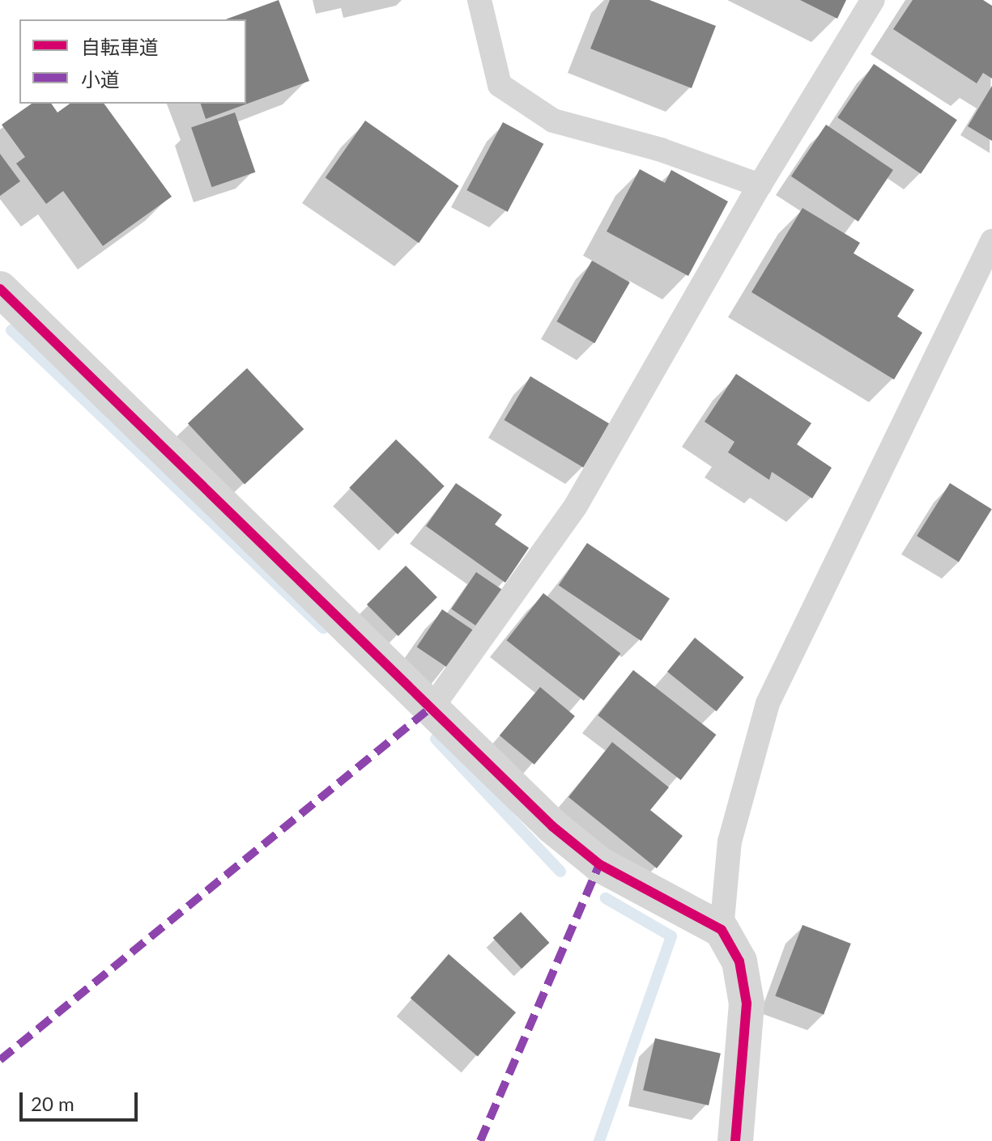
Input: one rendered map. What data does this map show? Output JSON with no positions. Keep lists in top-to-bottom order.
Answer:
{
  "legend": ["自転車道", "小道"],
  "scale_bar": "20 m"
}
